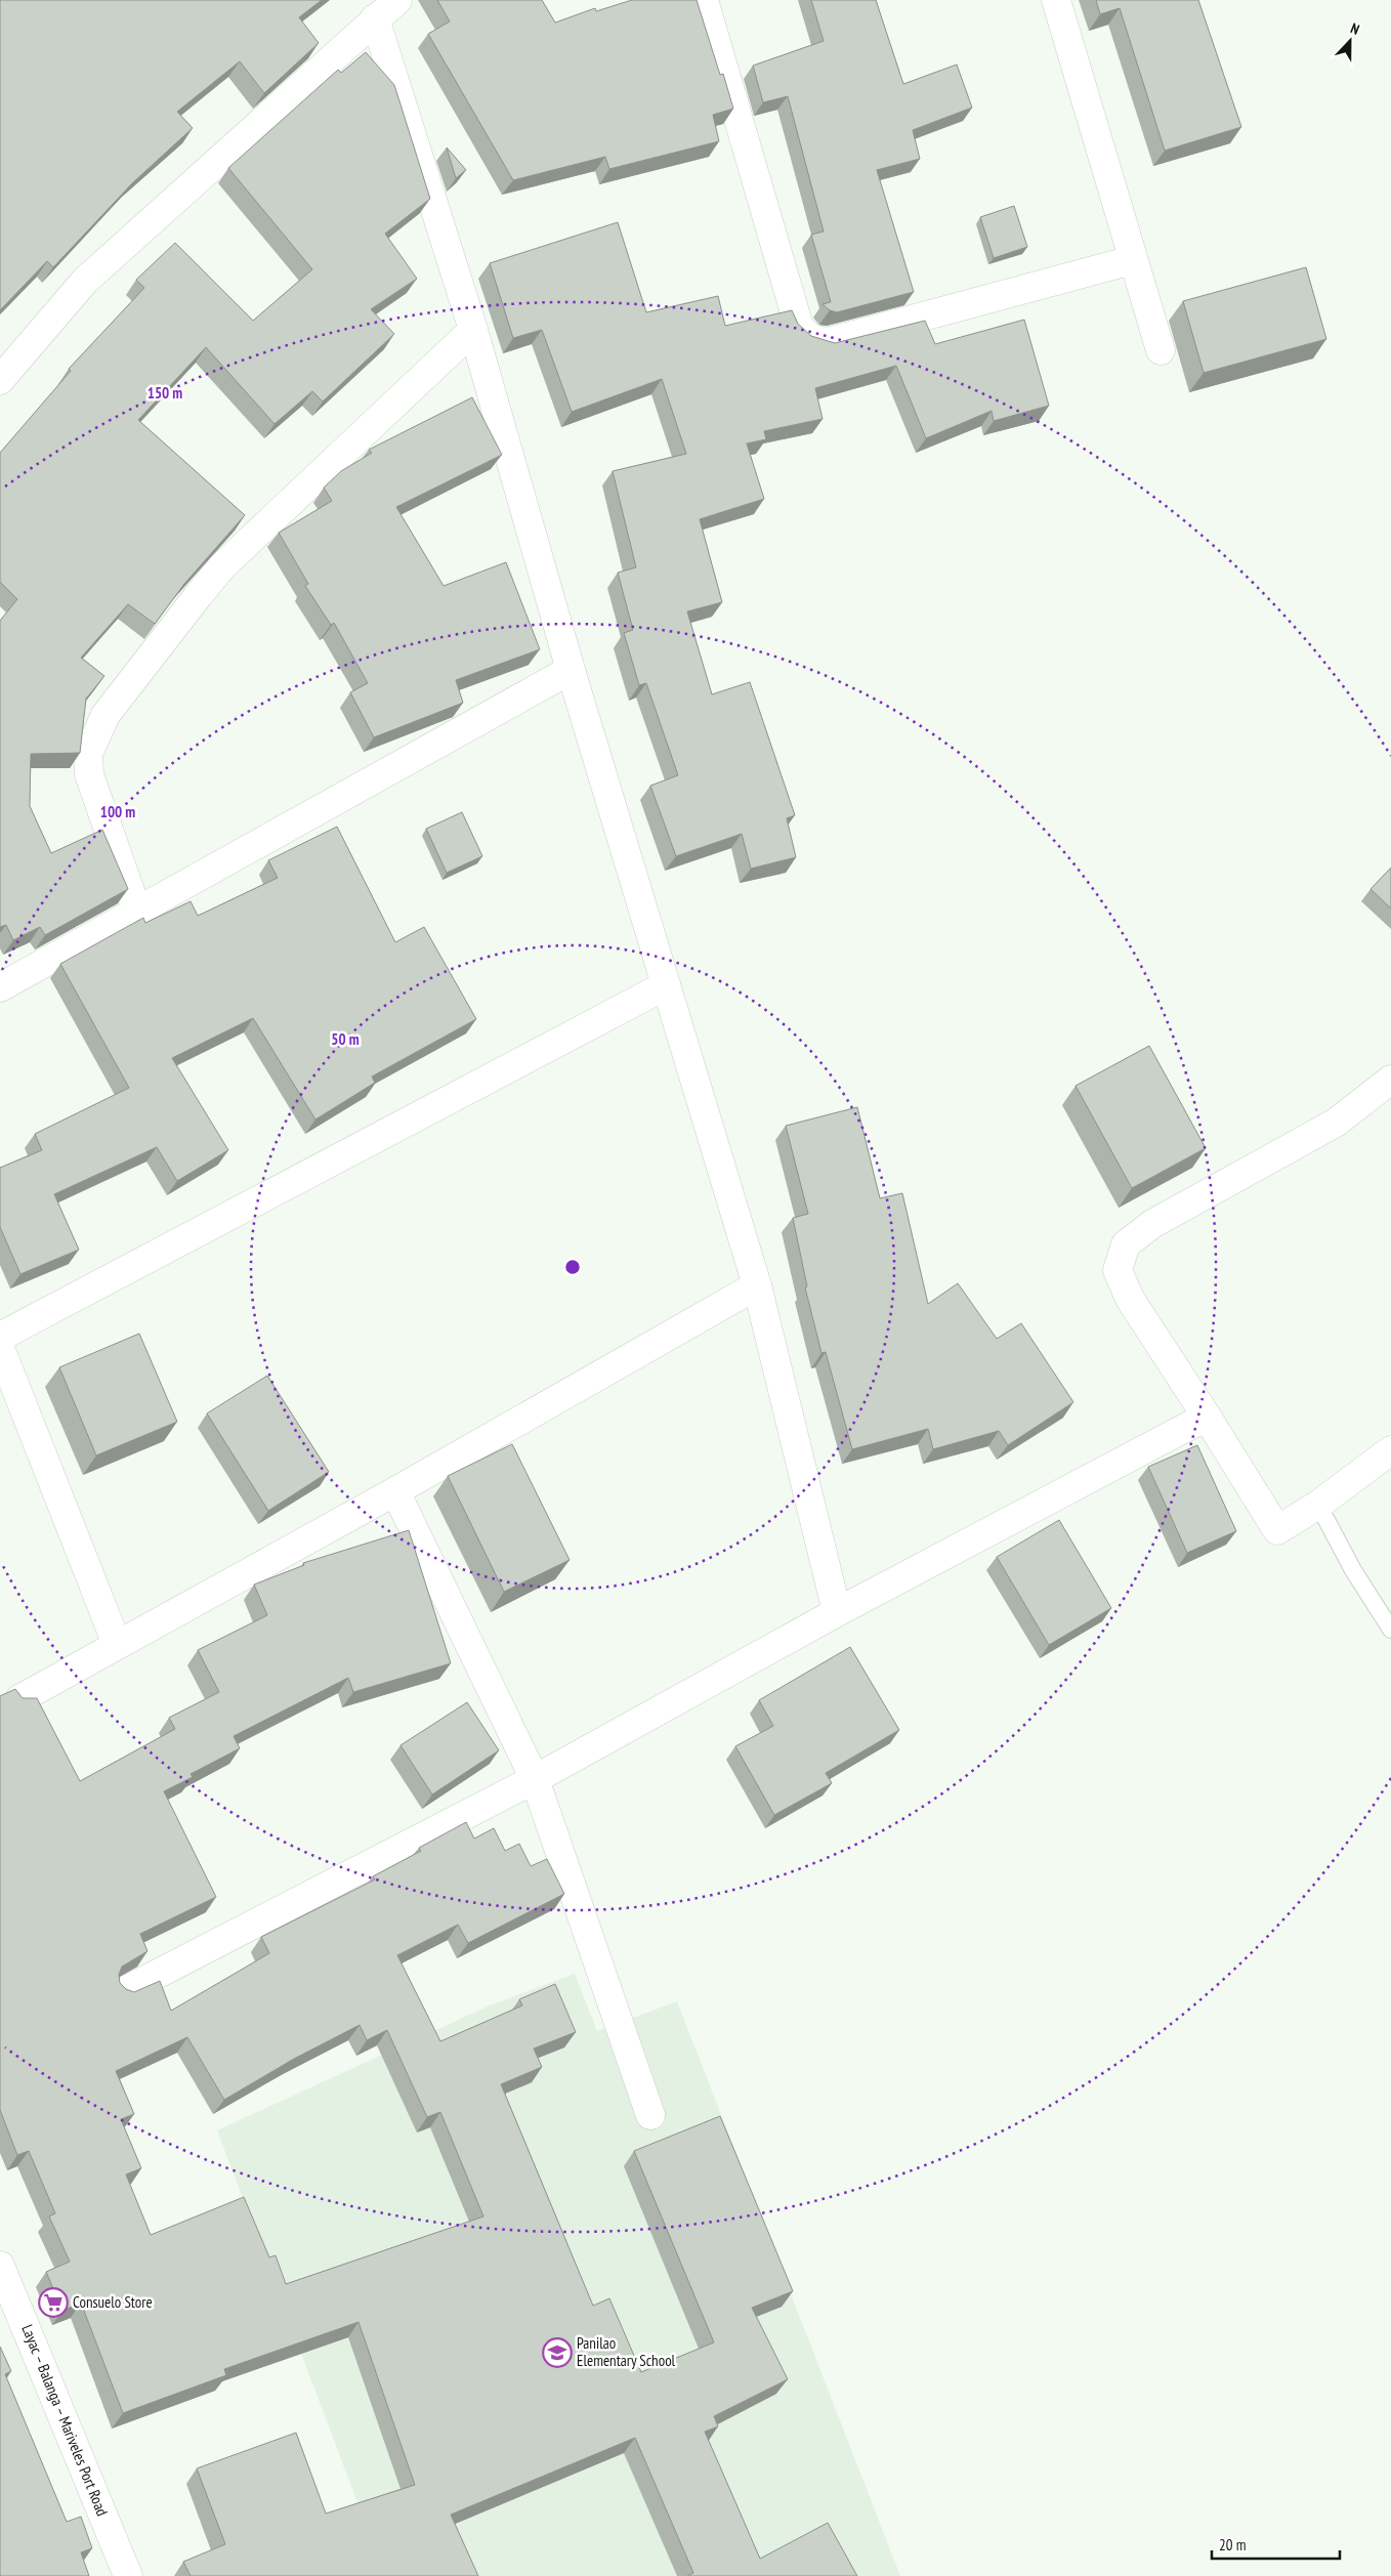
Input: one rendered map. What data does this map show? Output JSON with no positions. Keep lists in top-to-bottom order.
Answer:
{
  "streets": {
    "street": ["Layac – Balanga – Mariveles Port Road"]
  },
  "places": {
    "supermarket": ["Consuelo Store"],
    "school or university": ["Panilao Elementary School"]
  },
  "scale_bar": "20 m",
  "north": "top",
  "rings": ["150 m", "100 m", "50 m"]
}
